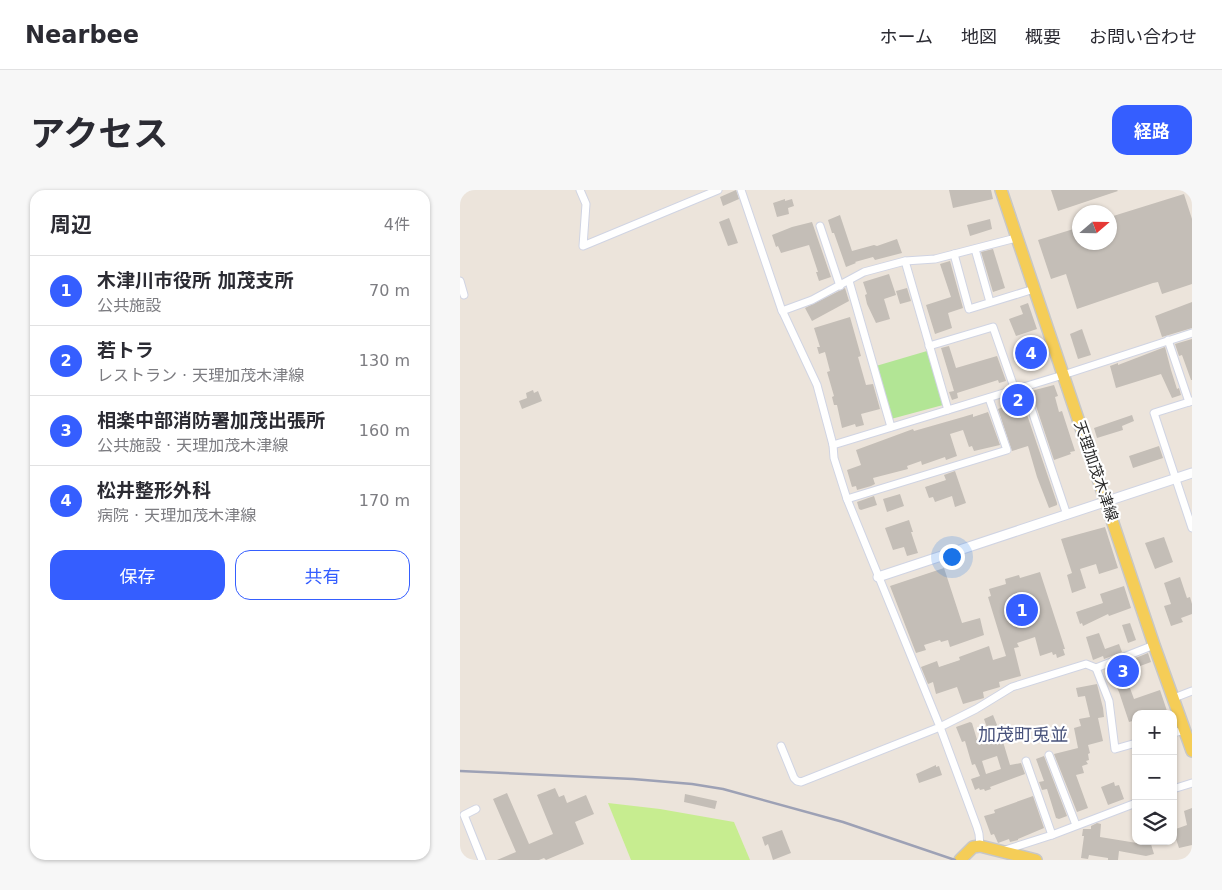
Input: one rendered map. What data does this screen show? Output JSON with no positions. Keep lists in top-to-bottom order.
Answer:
{
  "streets": {
    "main road": ["天理加茂木津線"]
  },
  "districts": ["加茂町兎並"],
  "north": "right",
  "page": {
    "header": "Nearbee",
    "nav": [
      "ホーム",
      "地図",
      "概要",
      "お問い合わせ"
    ],
    "title": "アクセス",
    "buttons": [
      "経路",
      ["保存", "共有"]
    ],
    "heading": ["周辺", "4件"],
    "list": [
      {
        "mark": "1",
        "name": "木津川市役所 加茂支所",
        "note": "公共施設",
        "value": "70 m"
      },
      {
        "mark": "2",
        "name": "若トラ",
        "note": "レストラン · 天理加茂木津線",
        "value": "130 m"
      },
      {
        "mark": "3",
        "name": "相楽中部消防署加茂出張所",
        "note": "公共施設 · 天理加茂木津線",
        "value": "160 m"
      },
      {
        "mark": "4",
        "name": "松井整形外科",
        "note": "病院 · 天理加茂木津線",
        "value": "170 m"
      }
    ],
    "pins": [
      "4",
      "2",
      "1",
      "3"
    ],
    "map_buttons": ["+", "−"]
  }
}
